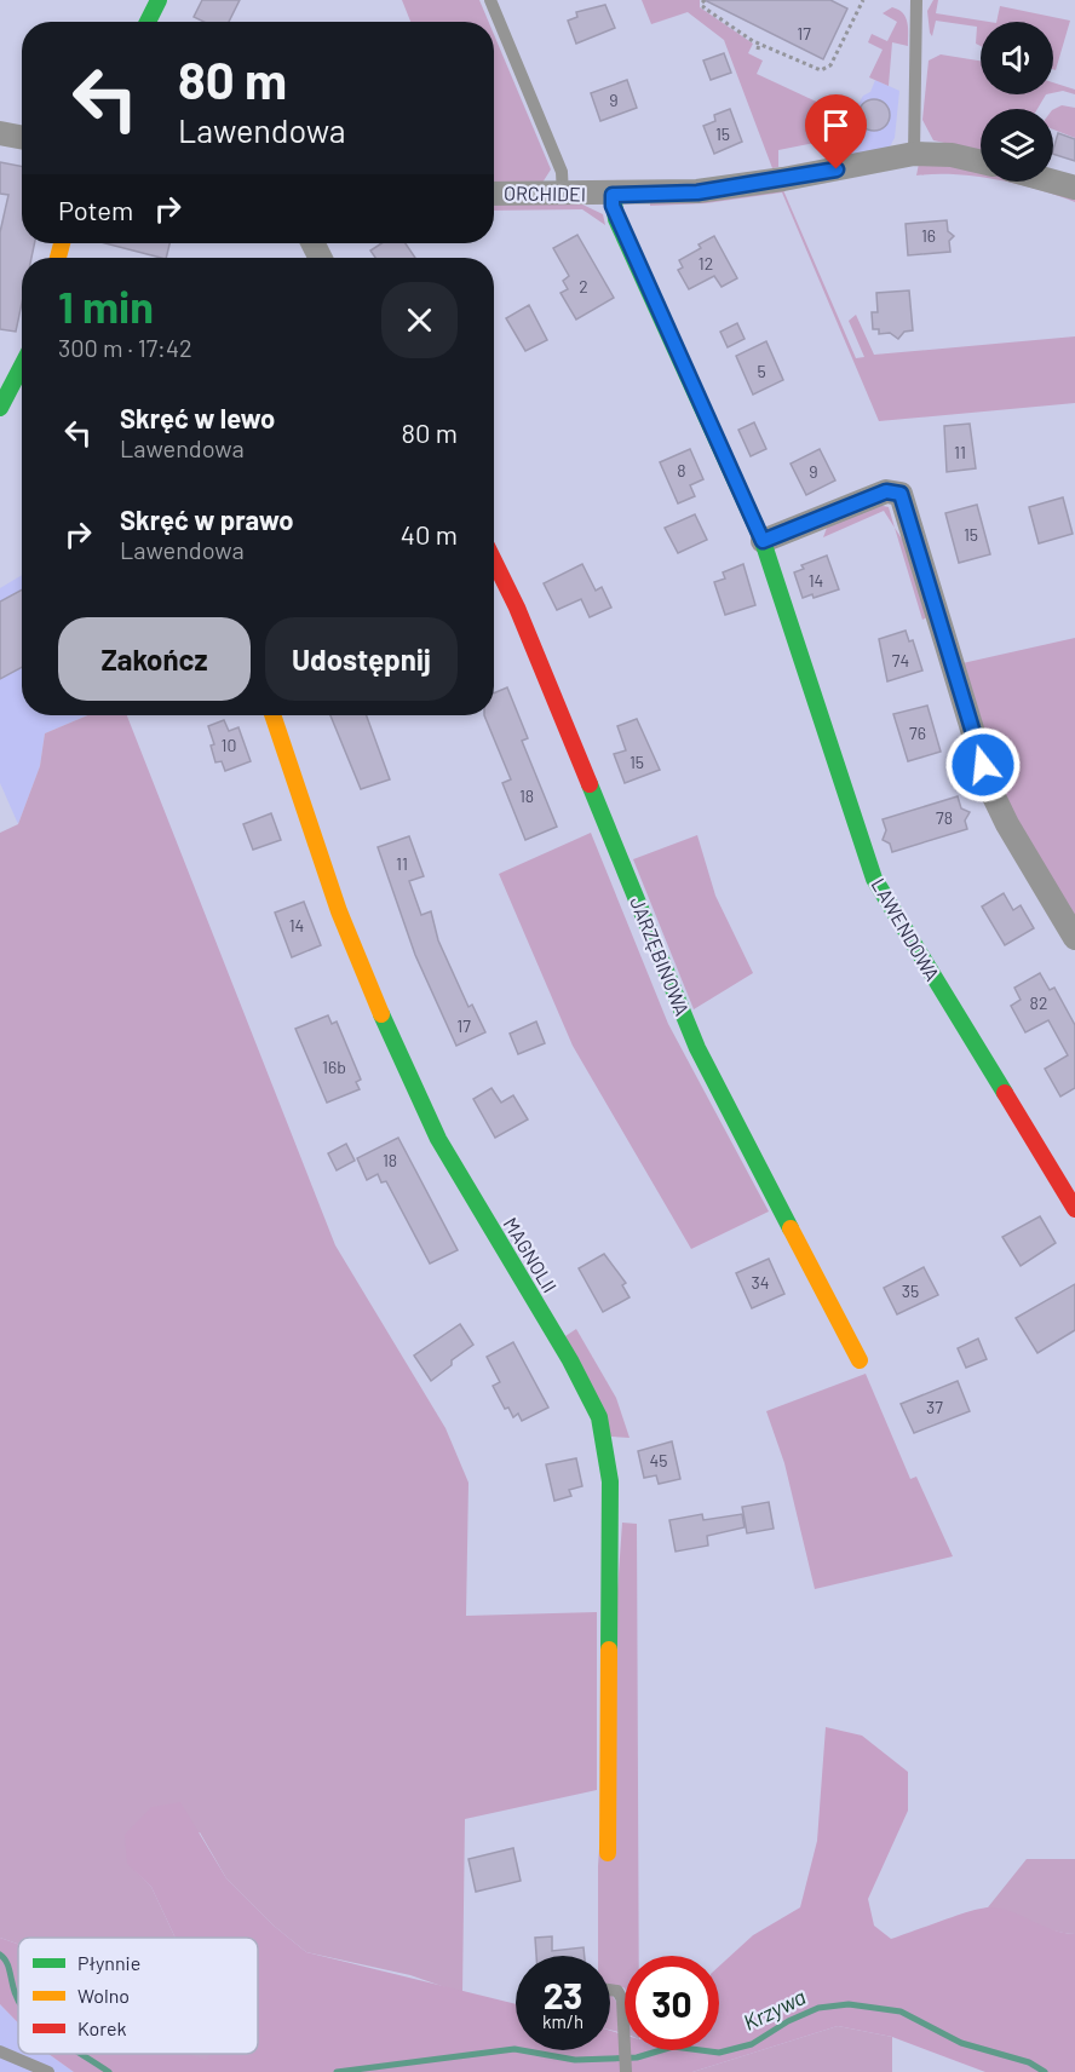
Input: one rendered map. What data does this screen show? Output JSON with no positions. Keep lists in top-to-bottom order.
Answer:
{
  "streets": {
    "street": [
      "ORCHIDEI",
      "LAWENDOWA",
      "JARZĘBINOWA",
      "MAGNOLII"
    ]
  },
  "crossings": [
    ["ORCHIDEI", "LAWENDOWA"]
  ],
  "water": ["Krzywa"],
  "house_numbers": [
    "17",
    "9",
    "15",
    "16",
    "12",
    "2",
    "5",
    "11",
    "8",
    "9",
    "15",
    "14",
    "74",
    "76",
    "10",
    "15",
    "18",
    "78",
    "11",
    "14",
    "82",
    "17",
    "16b",
    "18",
    "34",
    "35",
    "37",
    "45"
  ],
  "legend": ["Płynnie", "Wolno", "Korek"],
  "page": {
    "turn": ["80 m", "Lawendowa"],
    "then": "Potem",
    "heading": ["1 min", "300 m · 17:42"],
    "list": [
      {
        "name": "Skręć w lewo",
        "note": "Lawendowa",
        "value": "80 m"
      },
      {
        "name": "Skręć w prawo",
        "note": "Lawendowa",
        "value": "40 m"
      }
    ],
    "buttons": ["Zakończ", "Udostępnij"],
    "speed": "23 km/h",
    "limit": "30"
  }
}
